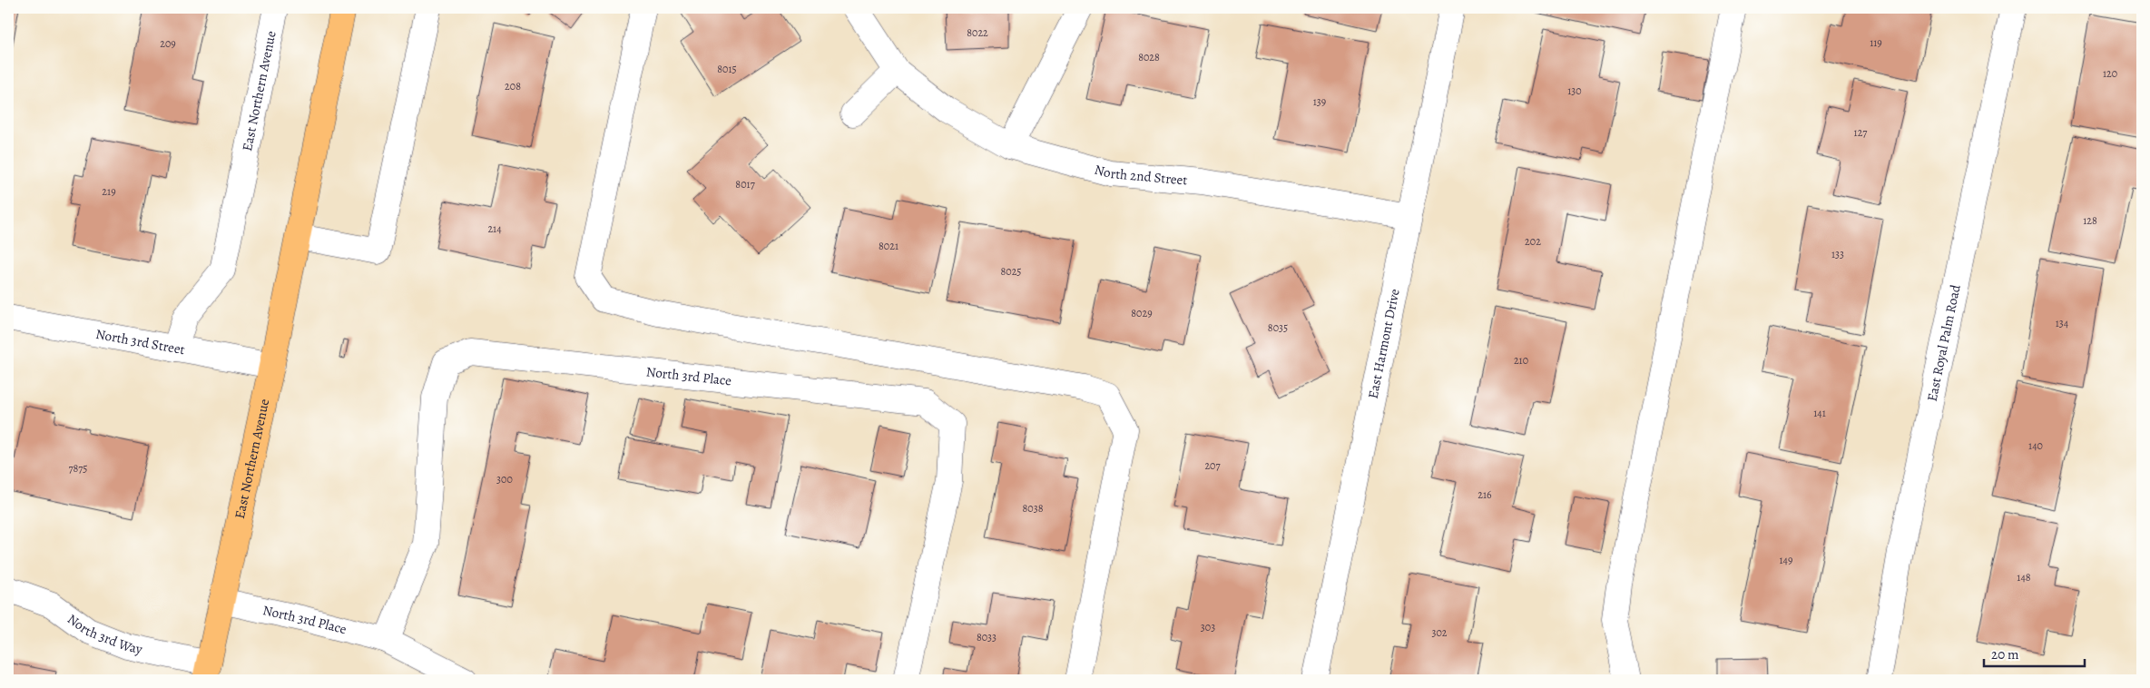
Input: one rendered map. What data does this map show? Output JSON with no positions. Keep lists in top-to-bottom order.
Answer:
{
  "streets": {
    "main road": ["East Northern Avenue"],
    "street": [
      "North 2nd Street",
      "North 3rd Street",
      "East Harmont Drive",
      "East Royal Palm Road",
      "North 3rd Place",
      "North 3rd Way"
    ]
  },
  "crossings": [
    ["East Northern Avenue", "North 3rd Street"],
    ["East Northern Avenue", "North 3rd Place"],
    ["East Northern Avenue", "North 3rd Way"],
    ["North 2nd Street", "East Harmont Drive"]
  ],
  "house_numbers": [
    "8022",
    "119",
    "209",
    "8028",
    "8015",
    "120",
    "208",
    "130",
    "139",
    "127",
    "8017",
    "219",
    "128",
    "214",
    "202",
    "8021",
    "133",
    "8025",
    "8029",
    "134",
    "8035",
    "210",
    "141",
    "140",
    "207",
    "7875",
    "300",
    "216",
    "8038",
    "149",
    "148",
    "303",
    "302",
    "8033"
  ],
  "scale_bar": "20 m"
}
